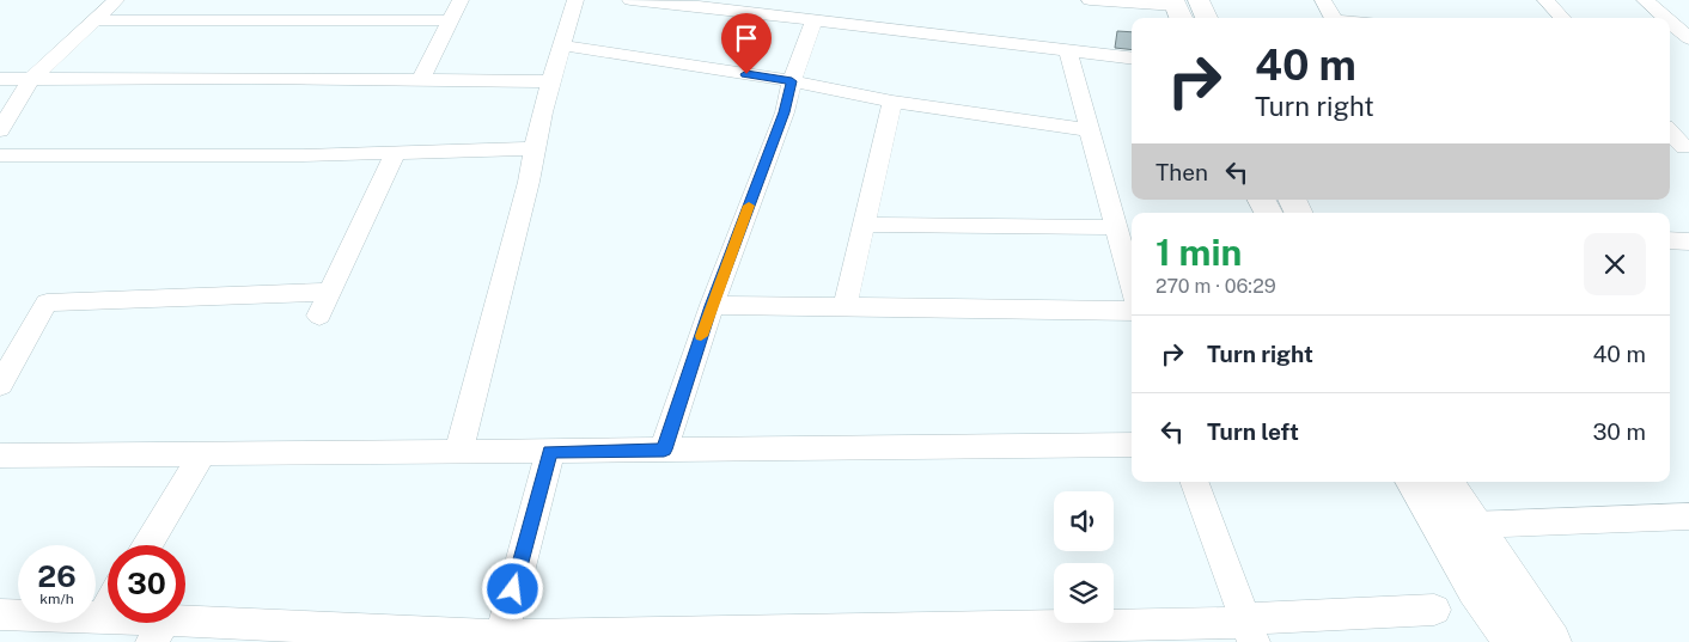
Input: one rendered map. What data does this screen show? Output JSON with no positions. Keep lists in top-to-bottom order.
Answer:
{
  "page": {
    "turn": ["40 m", "Turn right"],
    "then": "Then",
    "heading": ["1 min", "270 m · 06:29"],
    "list": [
      {
        "name": "Turn right",
        "value": "40 m"
      },
      {
        "name": "Turn left",
        "value": "30 m"
      }
    ],
    "speed": "26 km/h",
    "limit": "30"
  }
}
